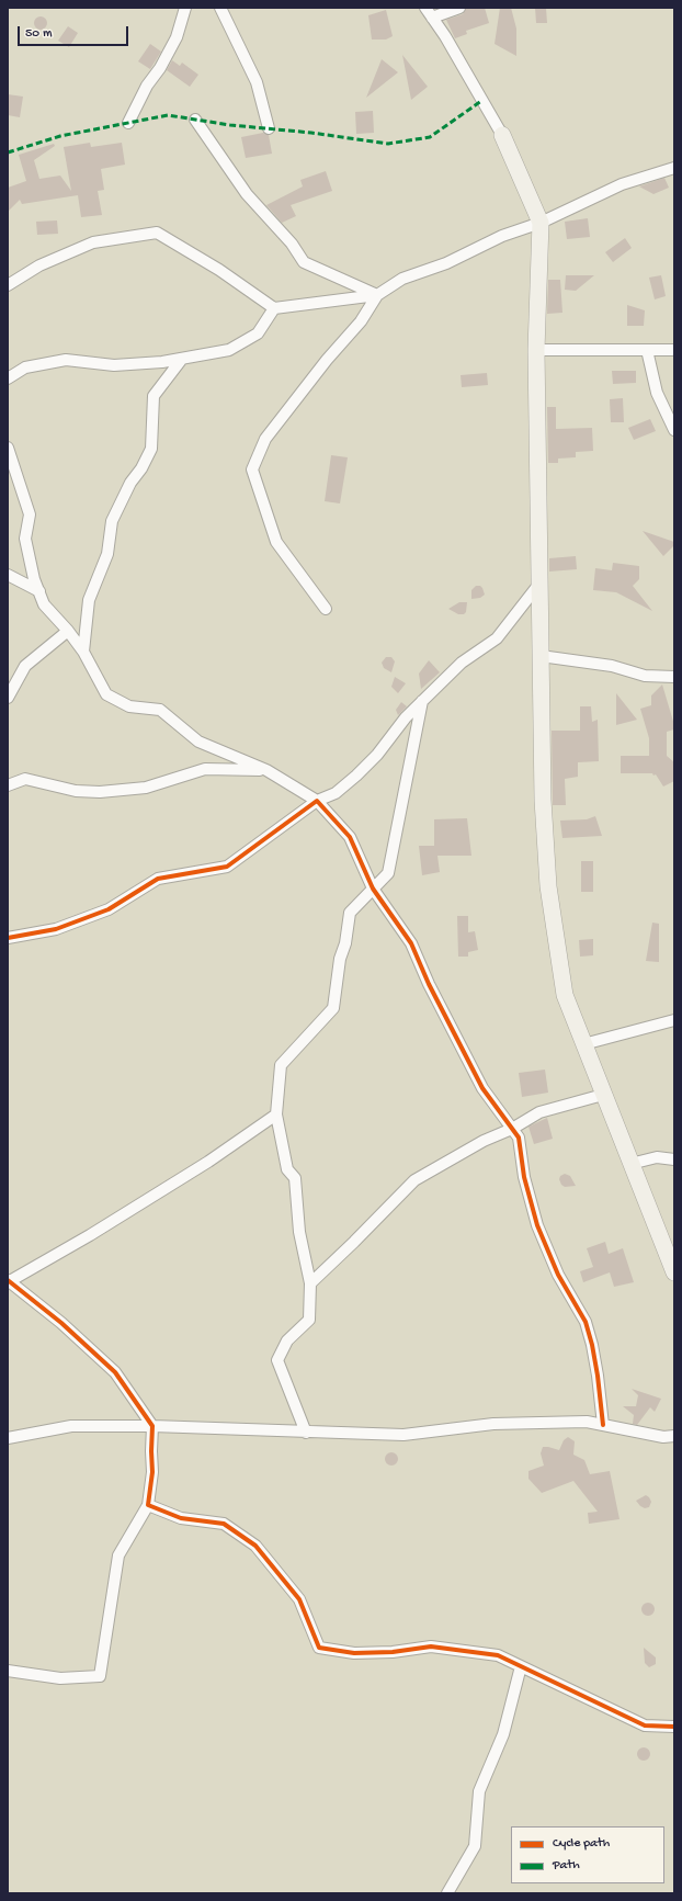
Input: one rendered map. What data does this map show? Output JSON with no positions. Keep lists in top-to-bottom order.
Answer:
{
  "legend": ["Cycle path", "Path"],
  "scale_bar": "50 m"
}
